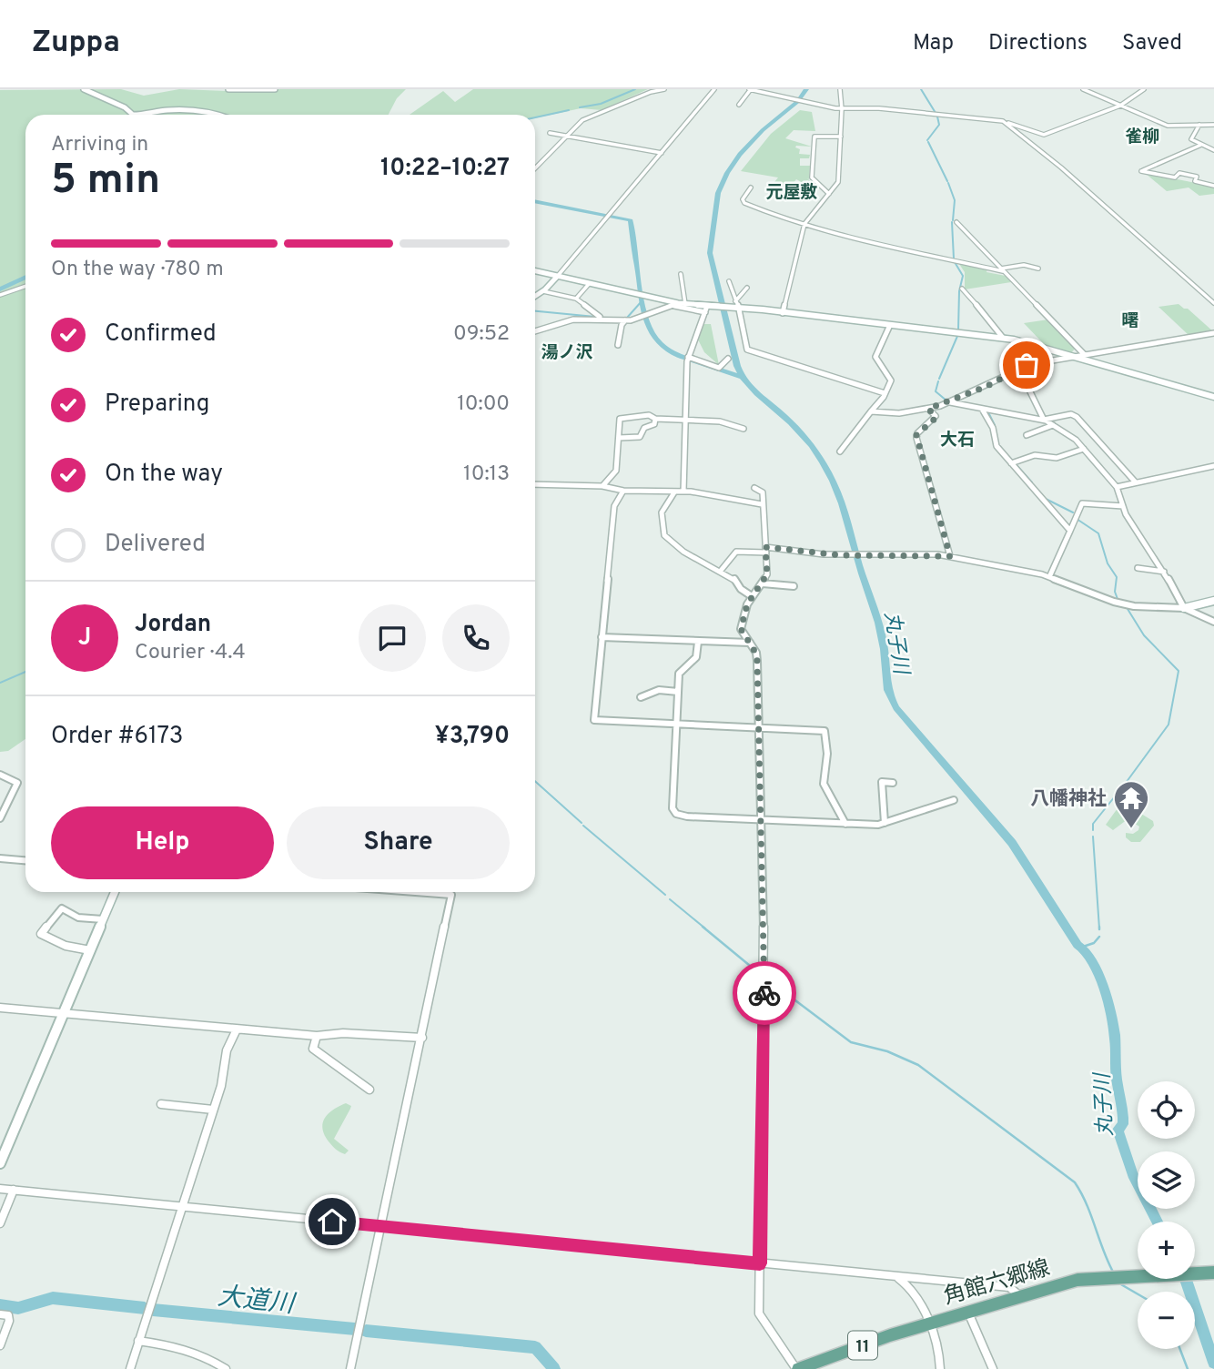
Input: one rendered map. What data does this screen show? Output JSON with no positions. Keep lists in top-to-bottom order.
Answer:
{
  "streets": {
    "main road": ["角館六郷線", "11"]
  },
  "districts": [
    "雀柳",
    "元屋敷",
    "曙",
    "湯ノ沢",
    "大石"
  ],
  "water": ["丸子川", "大道川"],
  "places": {
    "temple": ["八幡神社"]
  },
  "page": {
    "header": "Zuppa",
    "nav": ["Map", "Directions", "Saved"],
    "heading": ["5 min", "Arriving in", "10:22–10:27"],
    "panel": [
      "Jordan",
      "Courier · 4.4",
      "Order #6173",
      "¥3,790"
    ],
    "bar": "On the way · 780 m",
    "list": [
      ["Confirmed", "09:52"],
      ["Preparing", "10:00"],
      ["On the way", "10:13"],
      "Delivered"
    ],
    "round": "J",
    "buttons": ["Help", "Share"],
    "map_buttons": ["+", "−"]
  }
}
